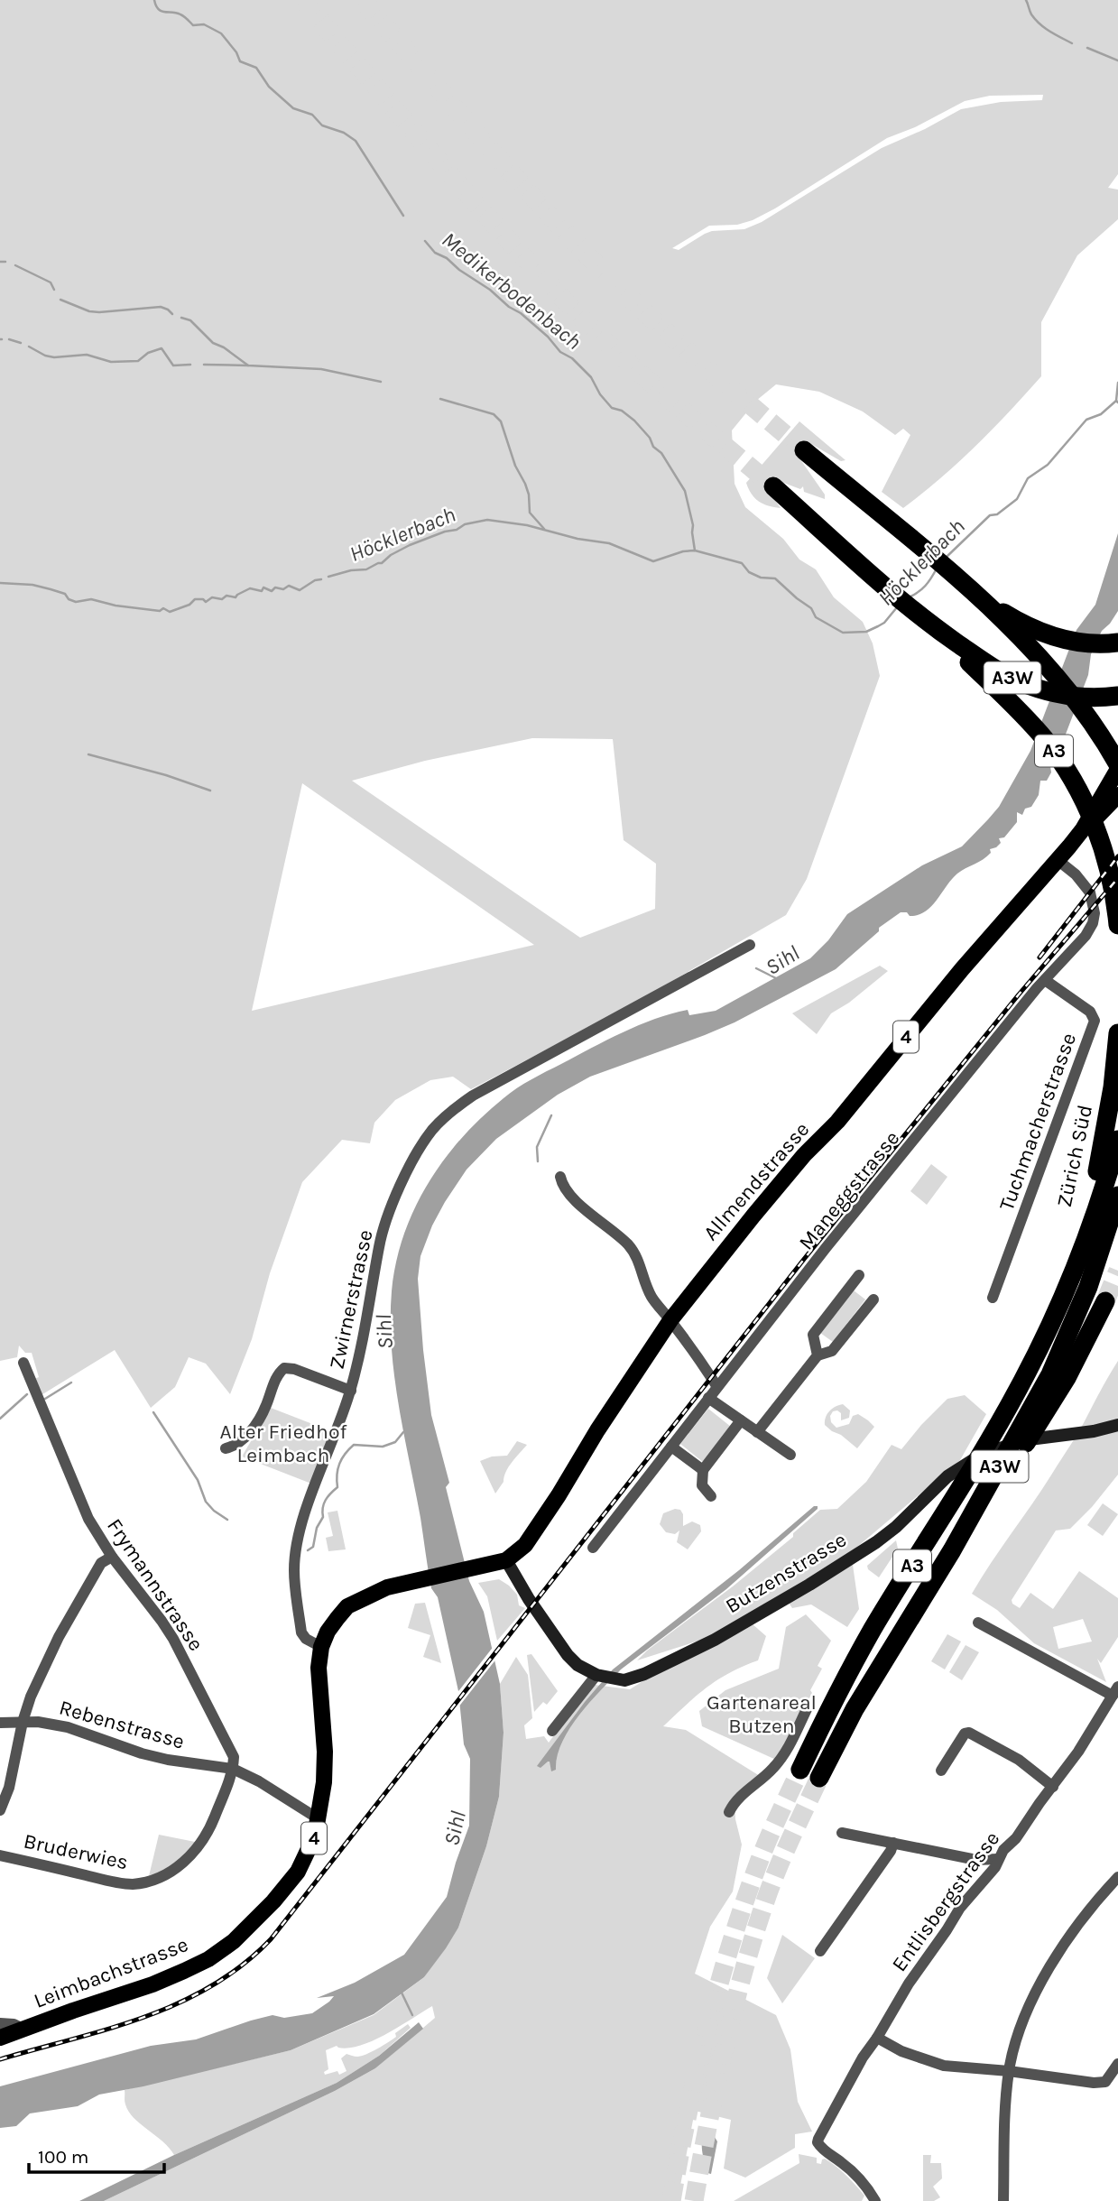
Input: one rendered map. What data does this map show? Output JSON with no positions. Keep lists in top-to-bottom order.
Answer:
{
  "streets": {
    "highway": ["A3W", "A3", "Zürich Süd"],
    "main road": [
      "4",
      "Allmendstrasse",
      "Butzenstrasse",
      "Leimbachstrasse"
    ],
    "street": [
      "Tuchmacherstrasse",
      "Maneggstrasse",
      "Zwirnerstrasse",
      "Frymannstrasse",
      "Rebenstrasse",
      "Bruderwies",
      "Entlisbergstrasse"
    ]
  },
  "crossings": [
    ["A3W", "A3"],
    ["A3", "Zürich Süd"],
    ["A3", "Allmendstrasse"],
    ["4", "Leimbachstrasse"],
    ["Tuchmacherstrasse", "Maneggstrasse"],
    ["Allmendstrasse", "Maneggstrasse"],
    ["Allmendstrasse", "Butzenstrasse"],
    ["Allmendstrasse", "Leimbachstrasse"],
    ["Zwirnerstrasse", "Leimbachstrasse"],
    ["Frymannstrasse", "Rebenstrasse"],
    ["Frymannstrasse", "Bruderwies"],
    ["Rebenstrasse", "Bruderwies"]
  ],
  "water": ["Medikerbodenbach", "Höcklerbach", "Sihl"],
  "parks": ["Alter Friedhof Leimbach", "Gartenareal Butzen"],
  "scale_bar": "100 m"
}
